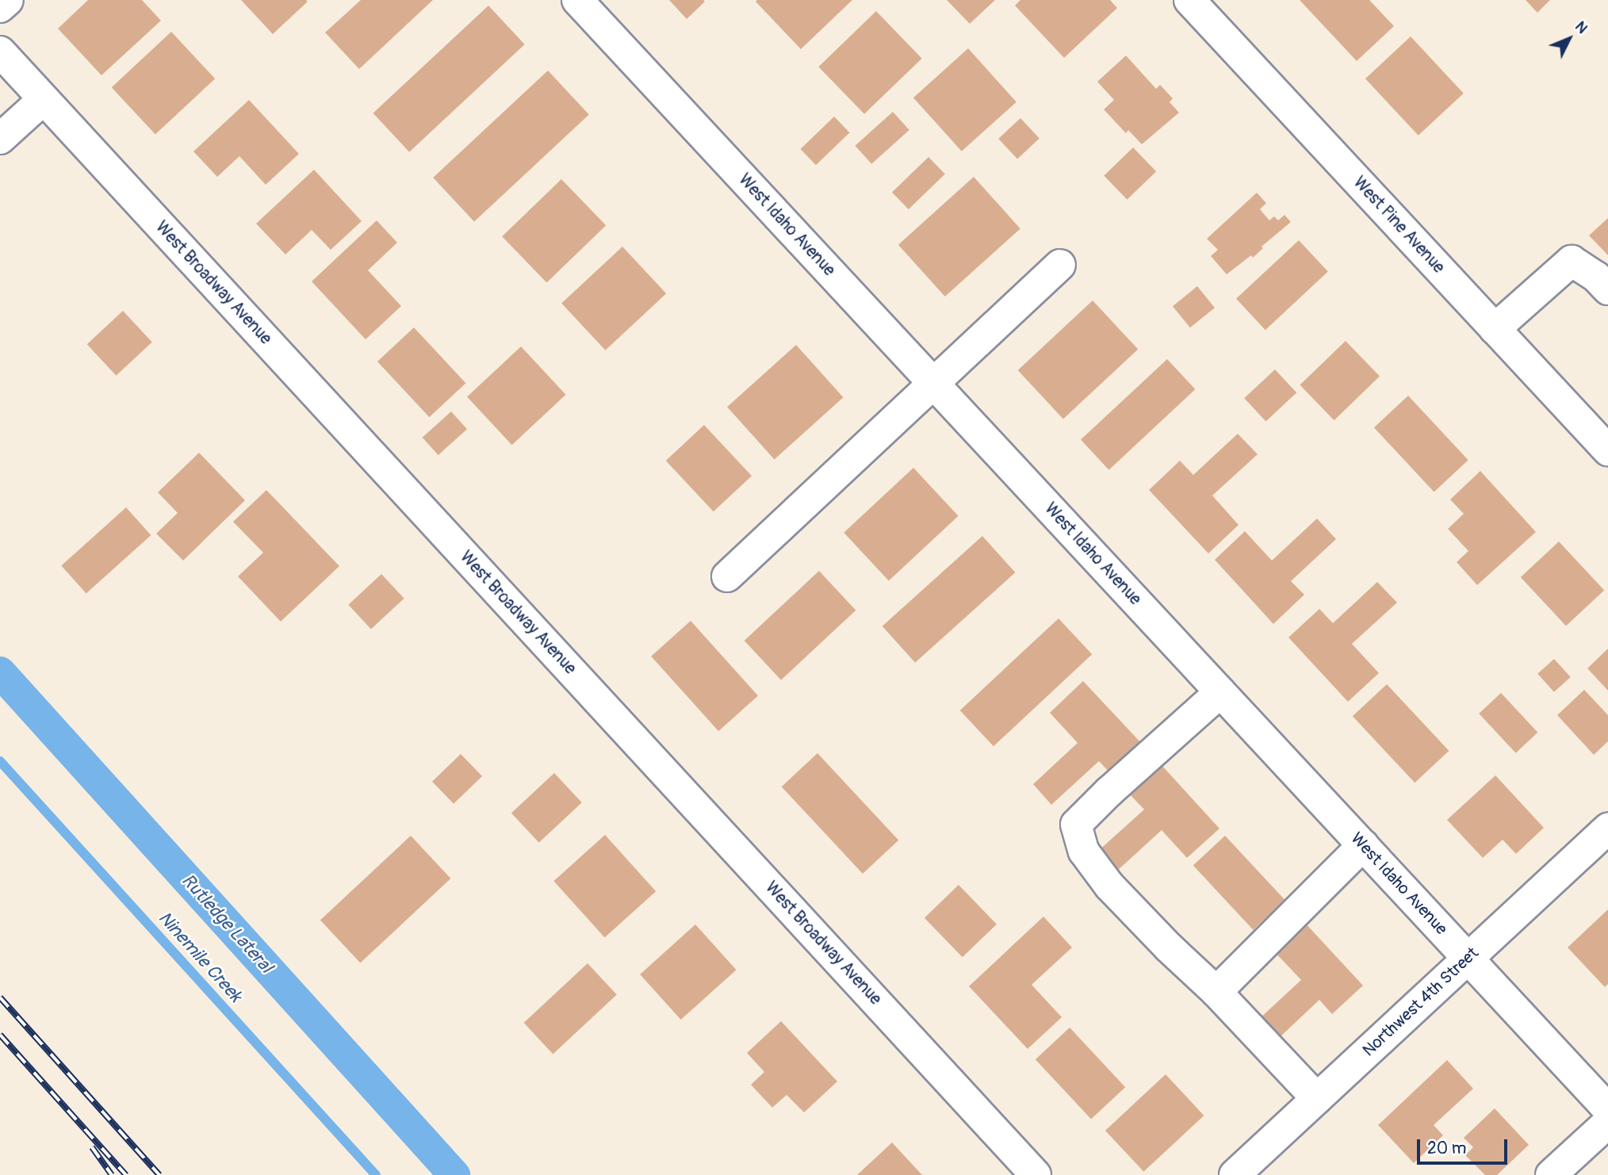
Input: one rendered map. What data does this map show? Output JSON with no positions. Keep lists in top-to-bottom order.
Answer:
{
  "streets": {
    "street": [
      "West Idaho Avenue",
      "West Pine Avenue",
      "West Broadway Avenue",
      "Northwest 4th Street"
    ]
  },
  "crossings": [
    ["West Idaho Avenue", "Northwest 4th Street"]
  ],
  "water": ["Rutledge Lateral", "Ninemile Creek"],
  "scale_bar": "20 m",
  "north": "top right"
}
